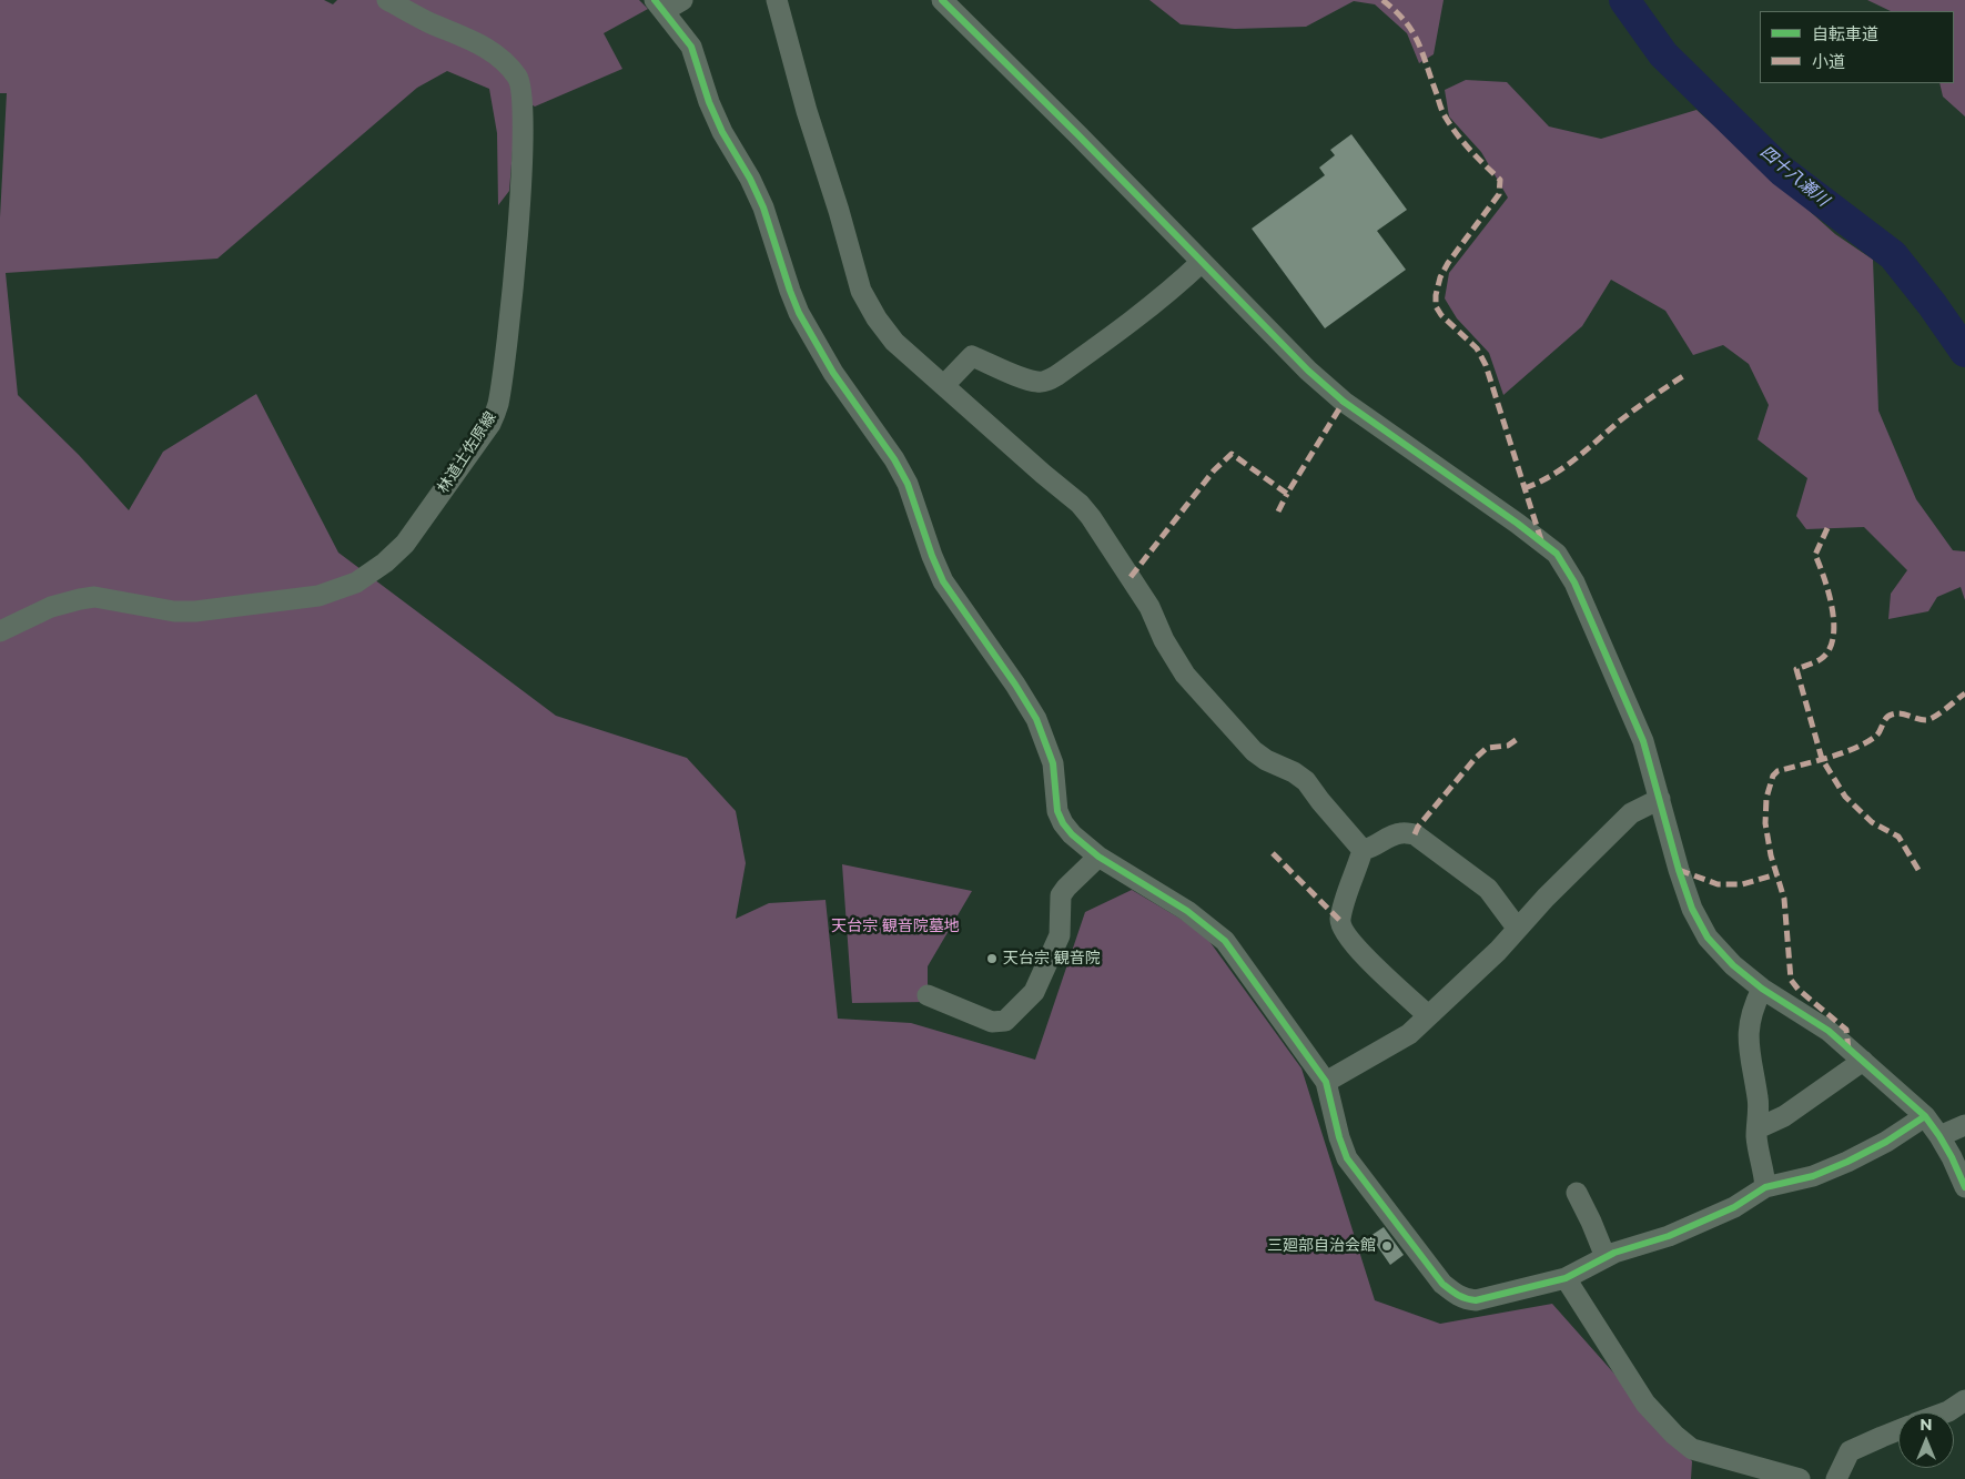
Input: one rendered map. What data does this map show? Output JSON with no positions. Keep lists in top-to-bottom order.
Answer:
{
  "streets": {
    "street": ["林道土佐原線"]
  },
  "water": ["四十八瀬川"],
  "parks": ["天台宗 観音院墓地"],
  "places": ["天台宗 観音院", "三廻部自治会館"],
  "legend": ["自転車道", "小道"],
  "north": "top"
}
